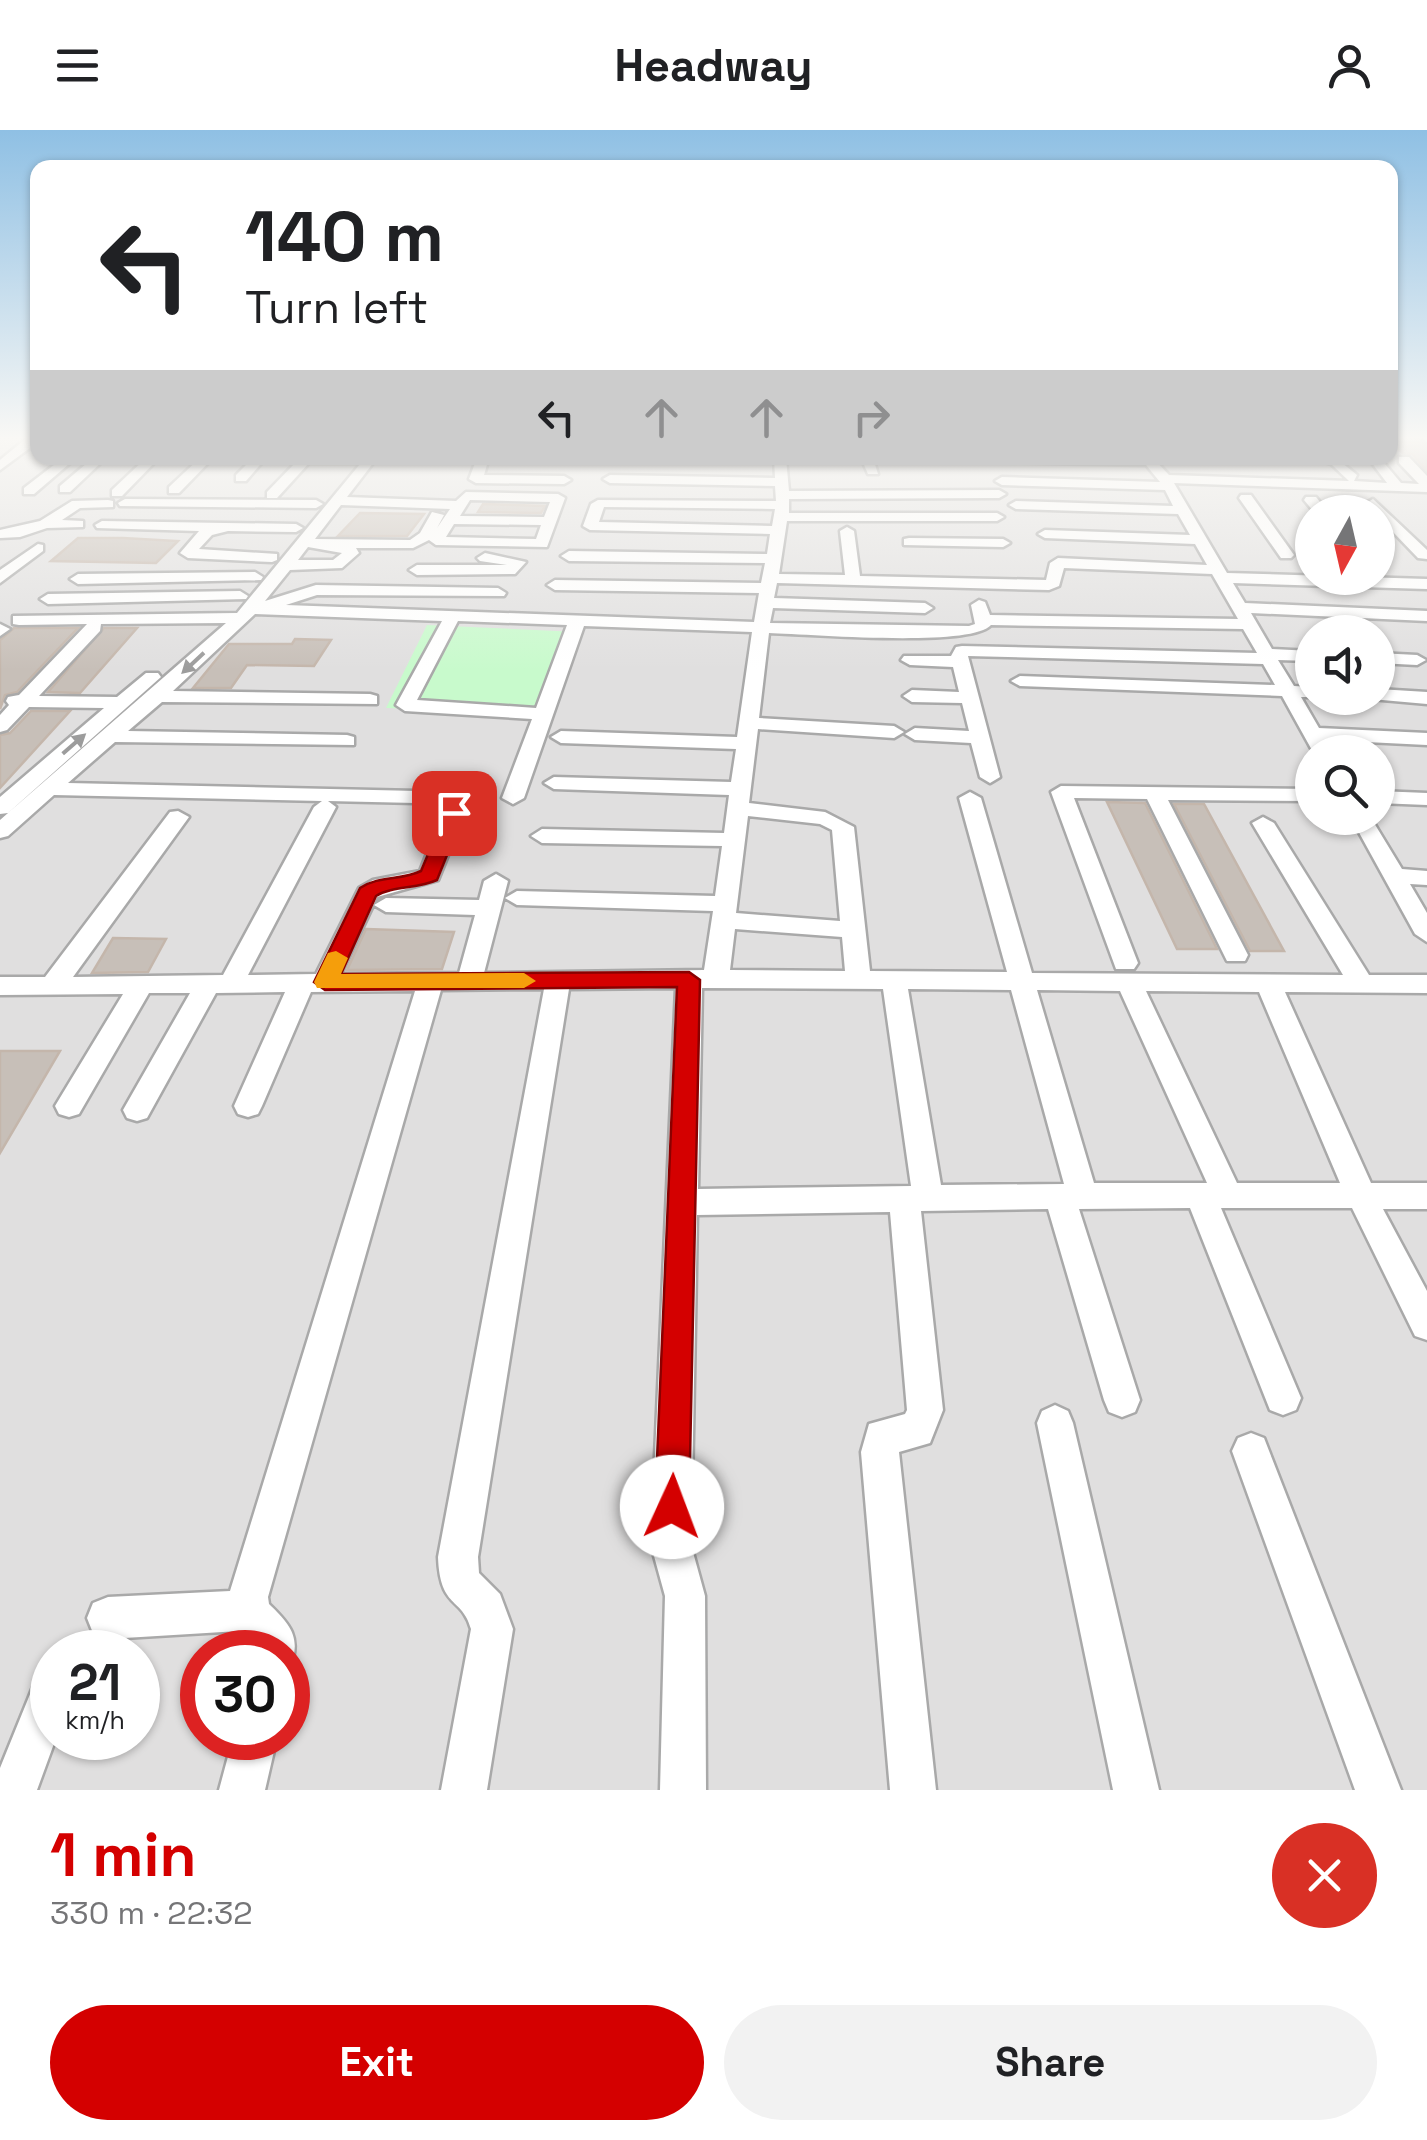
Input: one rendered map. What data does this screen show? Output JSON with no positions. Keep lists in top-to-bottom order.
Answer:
{
  "north": "bottom",
  "page": {
    "header": "Headway",
    "turn": ["140 m", "Turn left"],
    "speed": "21 km/h",
    "limit": "30",
    "heading": ["1 min", "330 m · 22:32"],
    "buttons": ["Exit", "Share"]
  }
}
